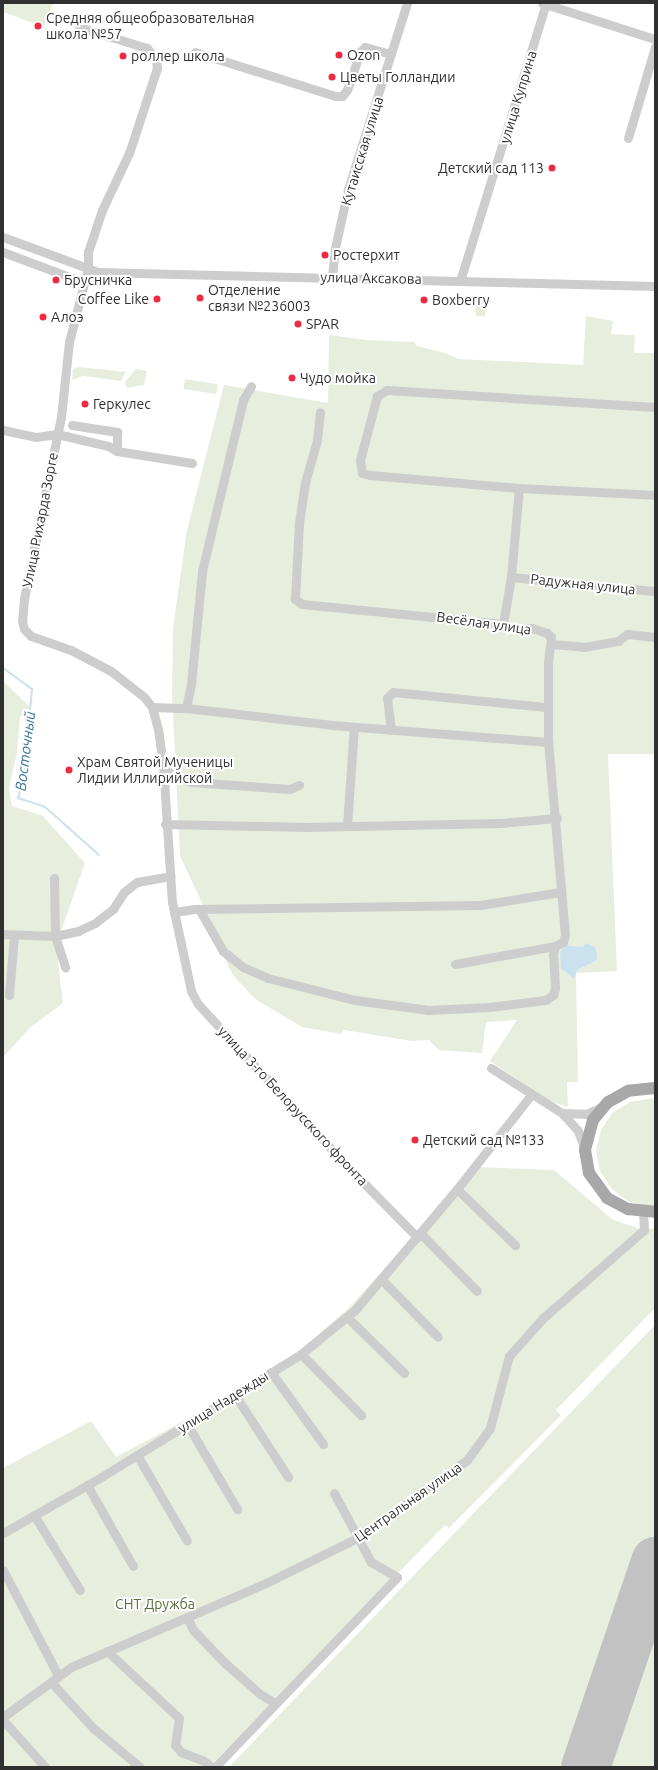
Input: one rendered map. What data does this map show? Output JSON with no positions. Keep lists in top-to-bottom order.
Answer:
{
  "streets": {
    "street": [
      "улица Куприна",
      "Кутаисская улица",
      "улица Аксакова",
      "Улица Рихарда Зорге",
      "Радужная улица",
      "Весёлая улица",
      "улица 3-го Белорусского фронта",
      "улица Надежды",
      "Центральная улица"
    ]
  },
  "crossings": [
    ["улица Куприна", "улица Аксакова"],
    ["Кутаисская улица", "улица Аксакова"],
    ["улица Аксакова", "Улица Рихарда Зорге"],
    ["Улица Рихарда Зорге", "улица 3-го Белорусского фронта"],
    ["улица 3-го Белорусского фронта", "улица Надежды"]
  ],
  "water": ["Восточный"],
  "parks": ["СНТ Дружба"],
  "places": [
    "Средняя общеобразовательная школа №57",
    "Ozon",
    "роллер школа",
    "Цветы Голландии",
    "Детский сад 113",
    "Ростерхит",
    "Брусничка",
    "Отделение связи №236003",
    "Coffee Like",
    "Boxberry",
    "Алоэ",
    "SPAR",
    "Чудо мойка",
    "Геркулес",
    "Храм Святой Мученицы Лидии Иллирийской",
    "Детский сад №133"
  ]
}
